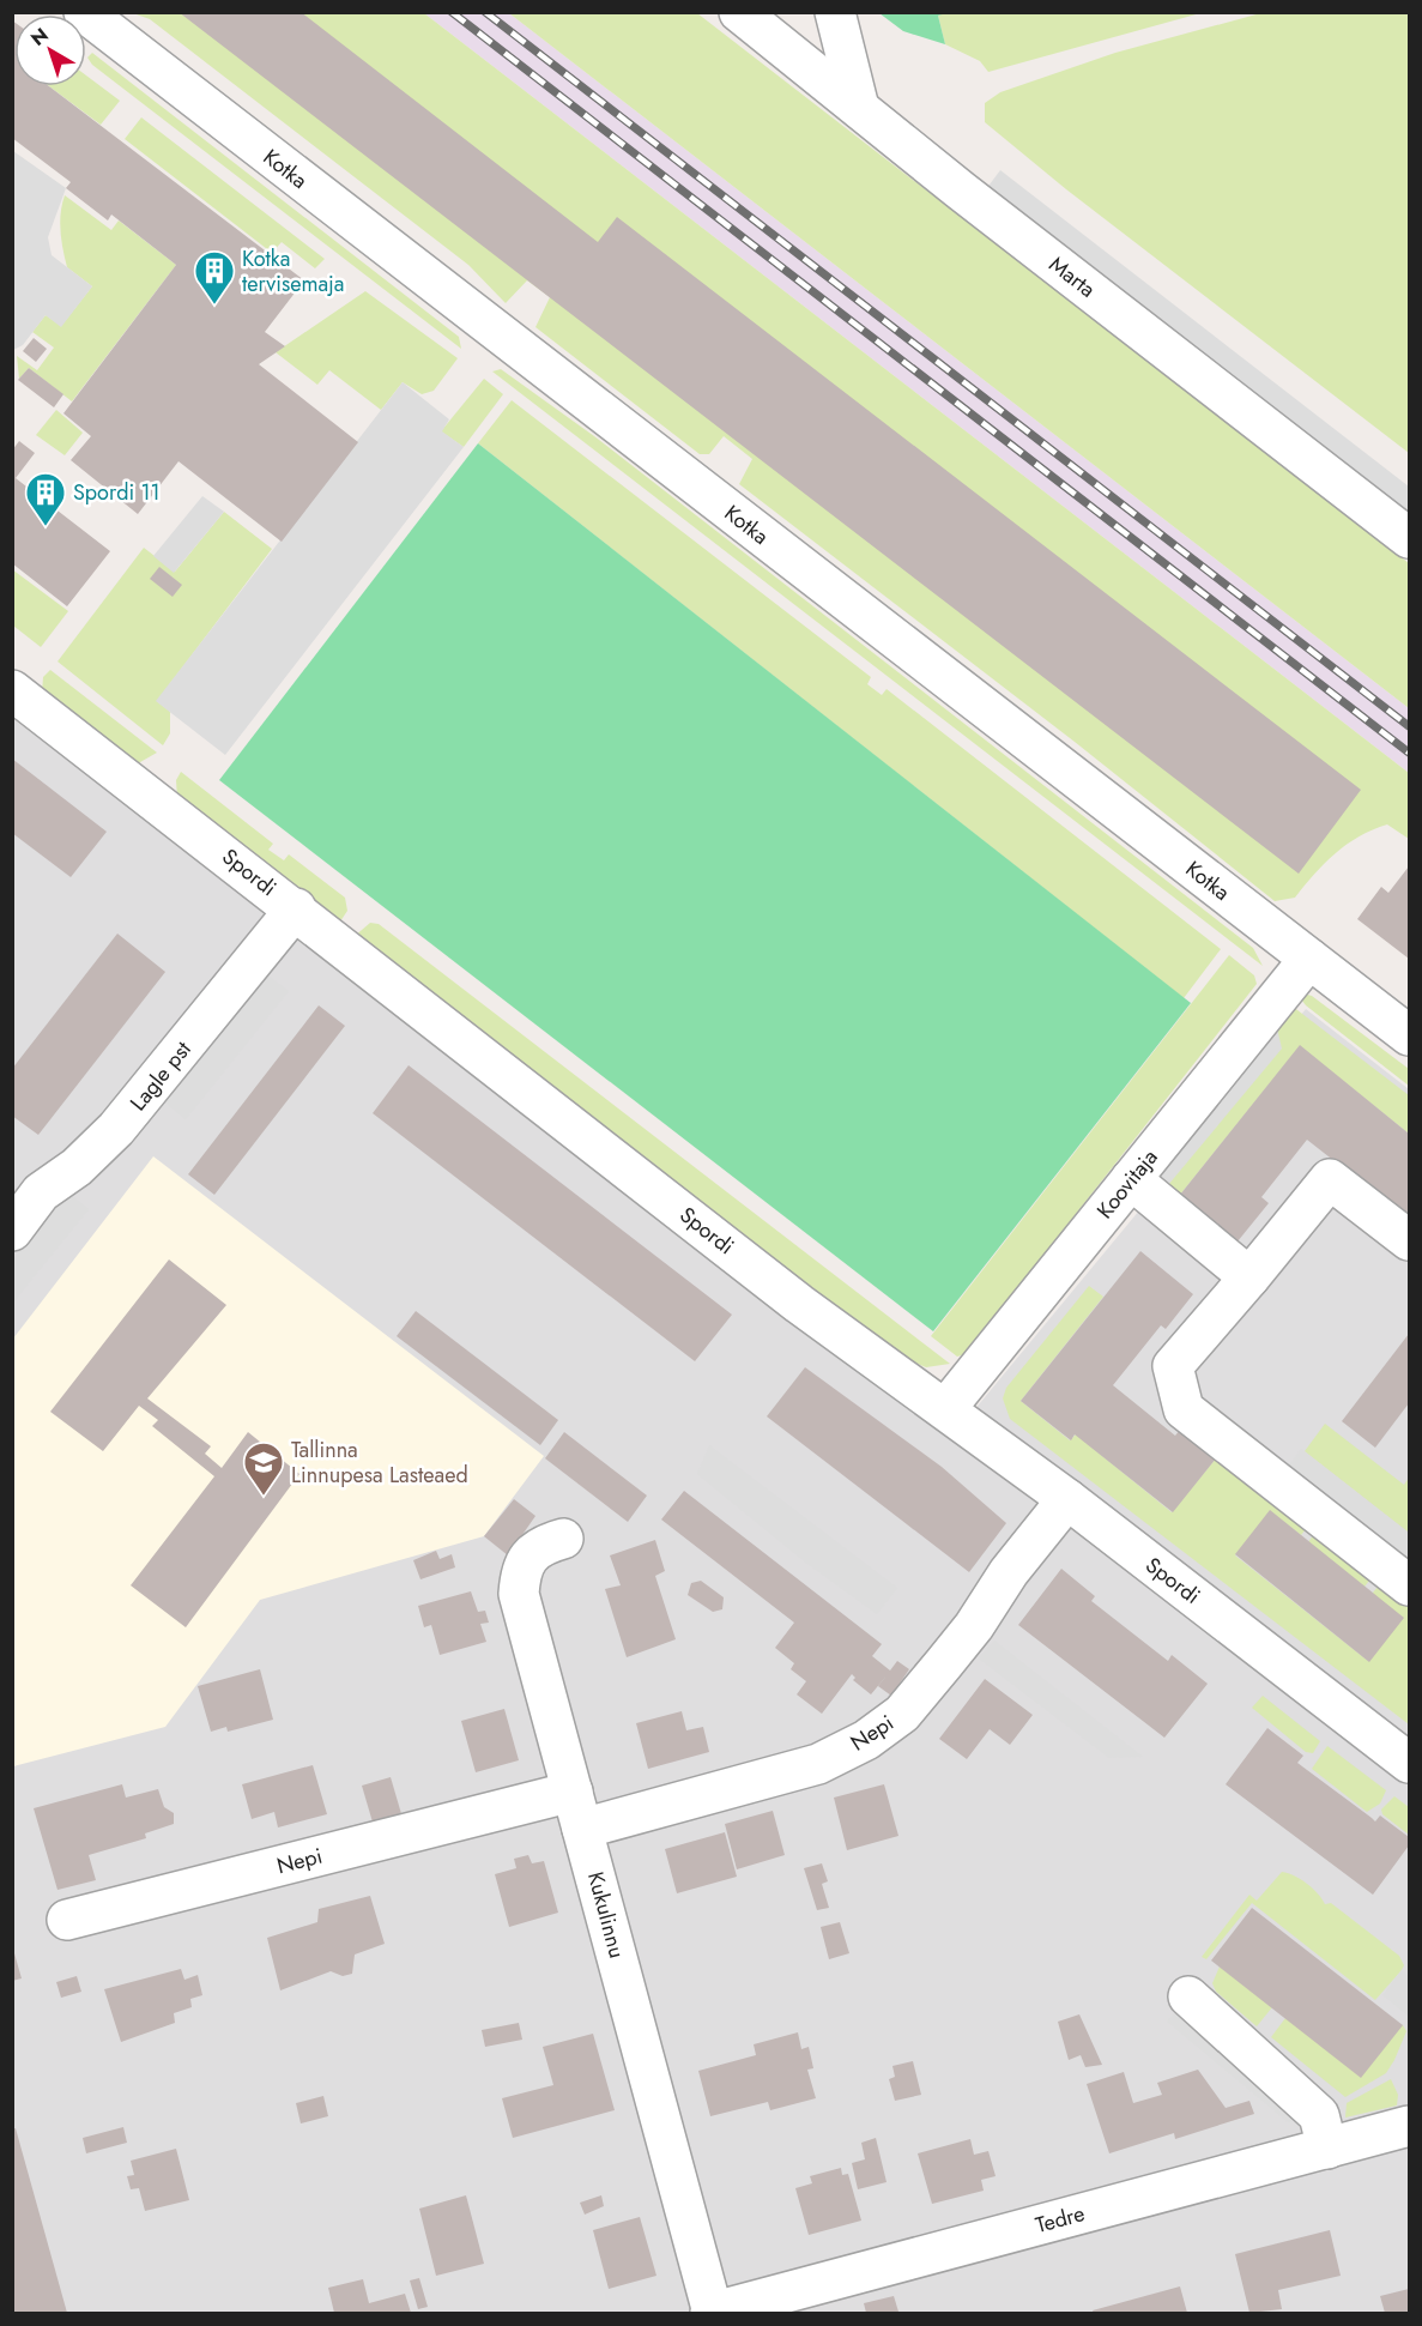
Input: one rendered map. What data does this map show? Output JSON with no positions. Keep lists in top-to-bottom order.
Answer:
{
  "streets": {
    "street": [
      "Kotka",
      "Marta",
      "Spordi",
      "Lagle pst",
      "Koovitaja",
      "Nepi",
      "Kukulinnu",
      "Tedre"
    ]
  },
  "crossings": [
    ["Kotka", "Koovitaja"],
    ["Spordi", "Lagle pst"],
    ["Spordi", "Koovitaja"],
    ["Spordi", "Nepi"],
    ["Nepi", "Kukulinnu"],
    ["Kukulinnu", "Tedre"]
  ],
  "places": {
    "building": ["Kotka tervisemaja", "Spordi 11"],
    "school or university": ["Tallinna Linnupesa Lasteaed"]
  },
  "north": "top left"
}
